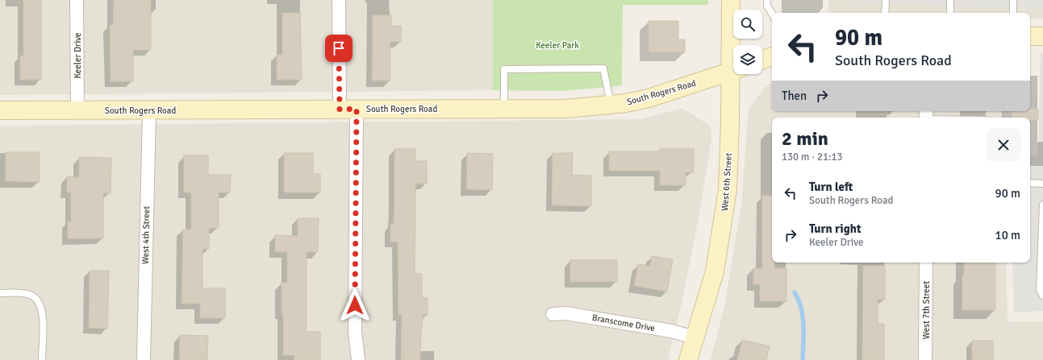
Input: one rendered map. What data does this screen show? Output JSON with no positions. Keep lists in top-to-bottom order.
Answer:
{
  "streets": {
    "street": [
      "Keeler Drive",
      "South Rogers Road",
      "West 6th Street",
      "West 4th Street",
      "West 7th Street",
      "Branscome Drive"
    ]
  },
  "crossings": [
    ["Keeler Drive", "South Rogers Road"],
    ["South Rogers Road", "West 4th Street"],
    ["West 6th Street", "Branscome Drive"]
  ],
  "parks": ["Keeler Park"],
  "page": {
    "turn": ["90 m", "South Rogers Road"],
    "then": "Then",
    "heading": ["2 min", "130 m · 21:13"],
    "list": [
      {
        "name": "Turn left",
        "note": "South Rogers Road",
        "value": "90 m"
      },
      {
        "name": "Turn right",
        "note": "Keeler Drive",
        "value": "10 m"
      }
    ]
  }
}
